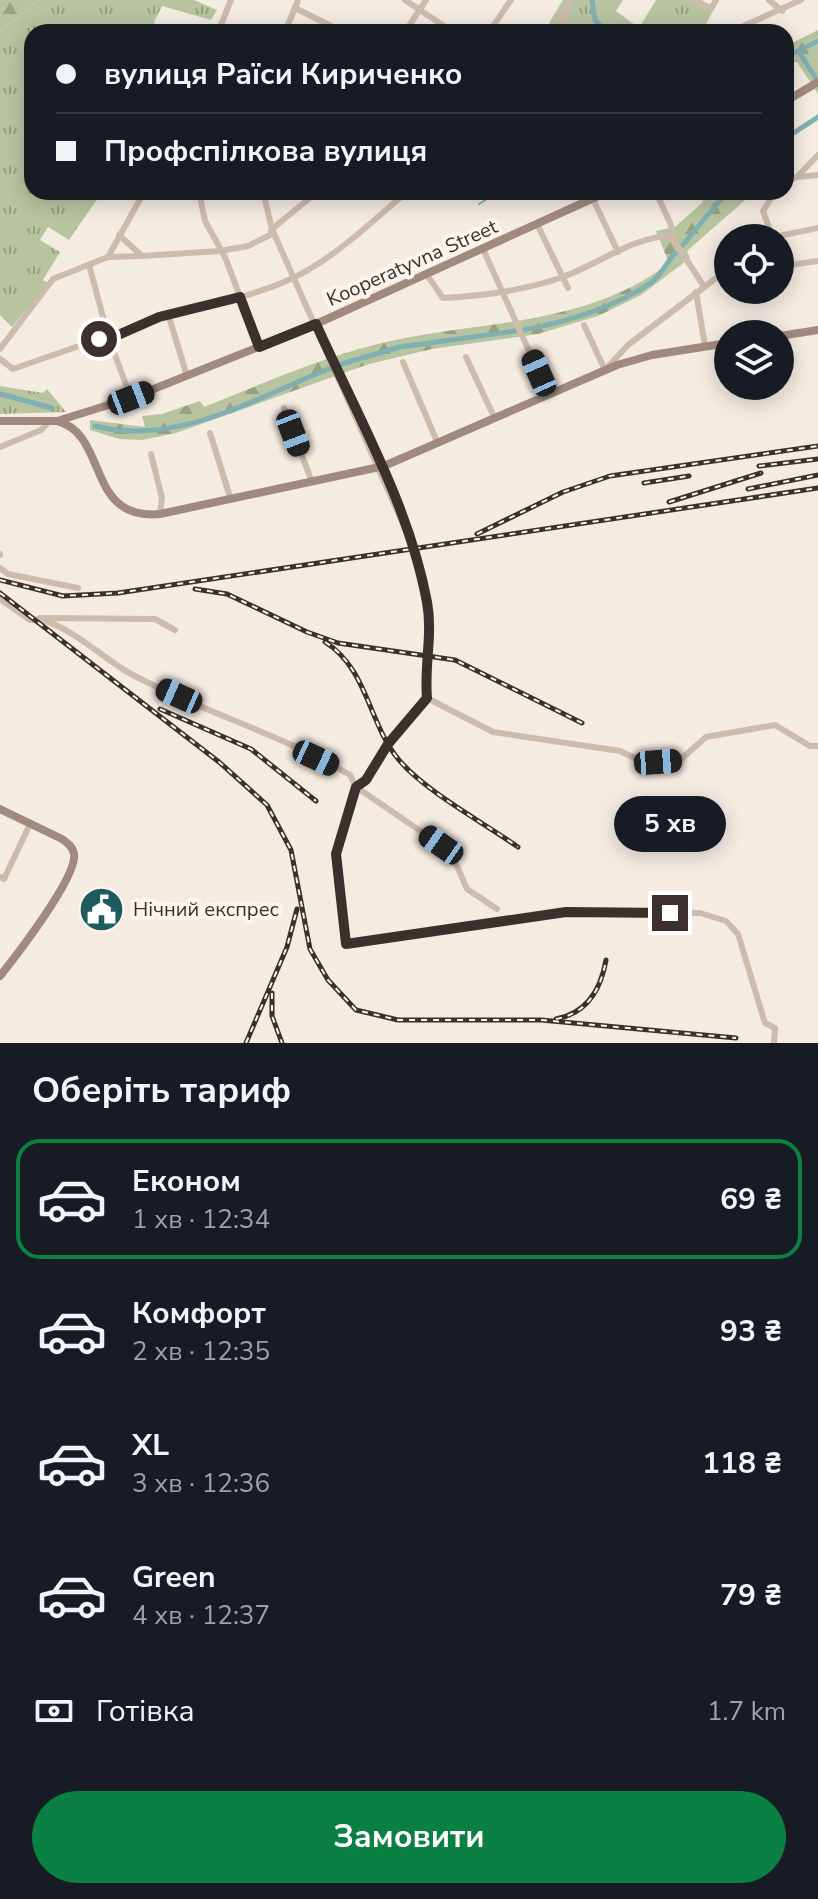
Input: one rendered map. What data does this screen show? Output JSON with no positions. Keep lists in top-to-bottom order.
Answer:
{
  "streets": {
    "street": ["Kooperatyvna Street"]
  },
  "places": {
    "public building": ["Нічний експрес"]
  },
  "page": {
    "banner": ["вулиця Раїси Кириченко", "Профспілкова вулиця"],
    "bubble": "5 хв",
    "heading": "Оберіть тариф",
    "list": [
      {
        "name": "Економ",
        "note": "1 хв · 12:34",
        "value": "69 ₴"
      },
      {
        "name": "Комфорт",
        "note": "2 хв · 12:35",
        "value": "93 ₴"
      },
      {
        "name": "XL",
        "note": "3 хв · 12:36",
        "value": "118 ₴"
      },
      {
        "name": "Green",
        "note": "4 хв · 12:37",
        "value": "79 ₴"
      }
    ],
    "pay": ["Готівка", "1.7 km"],
    "buttons": "Замовити"
  }
}
